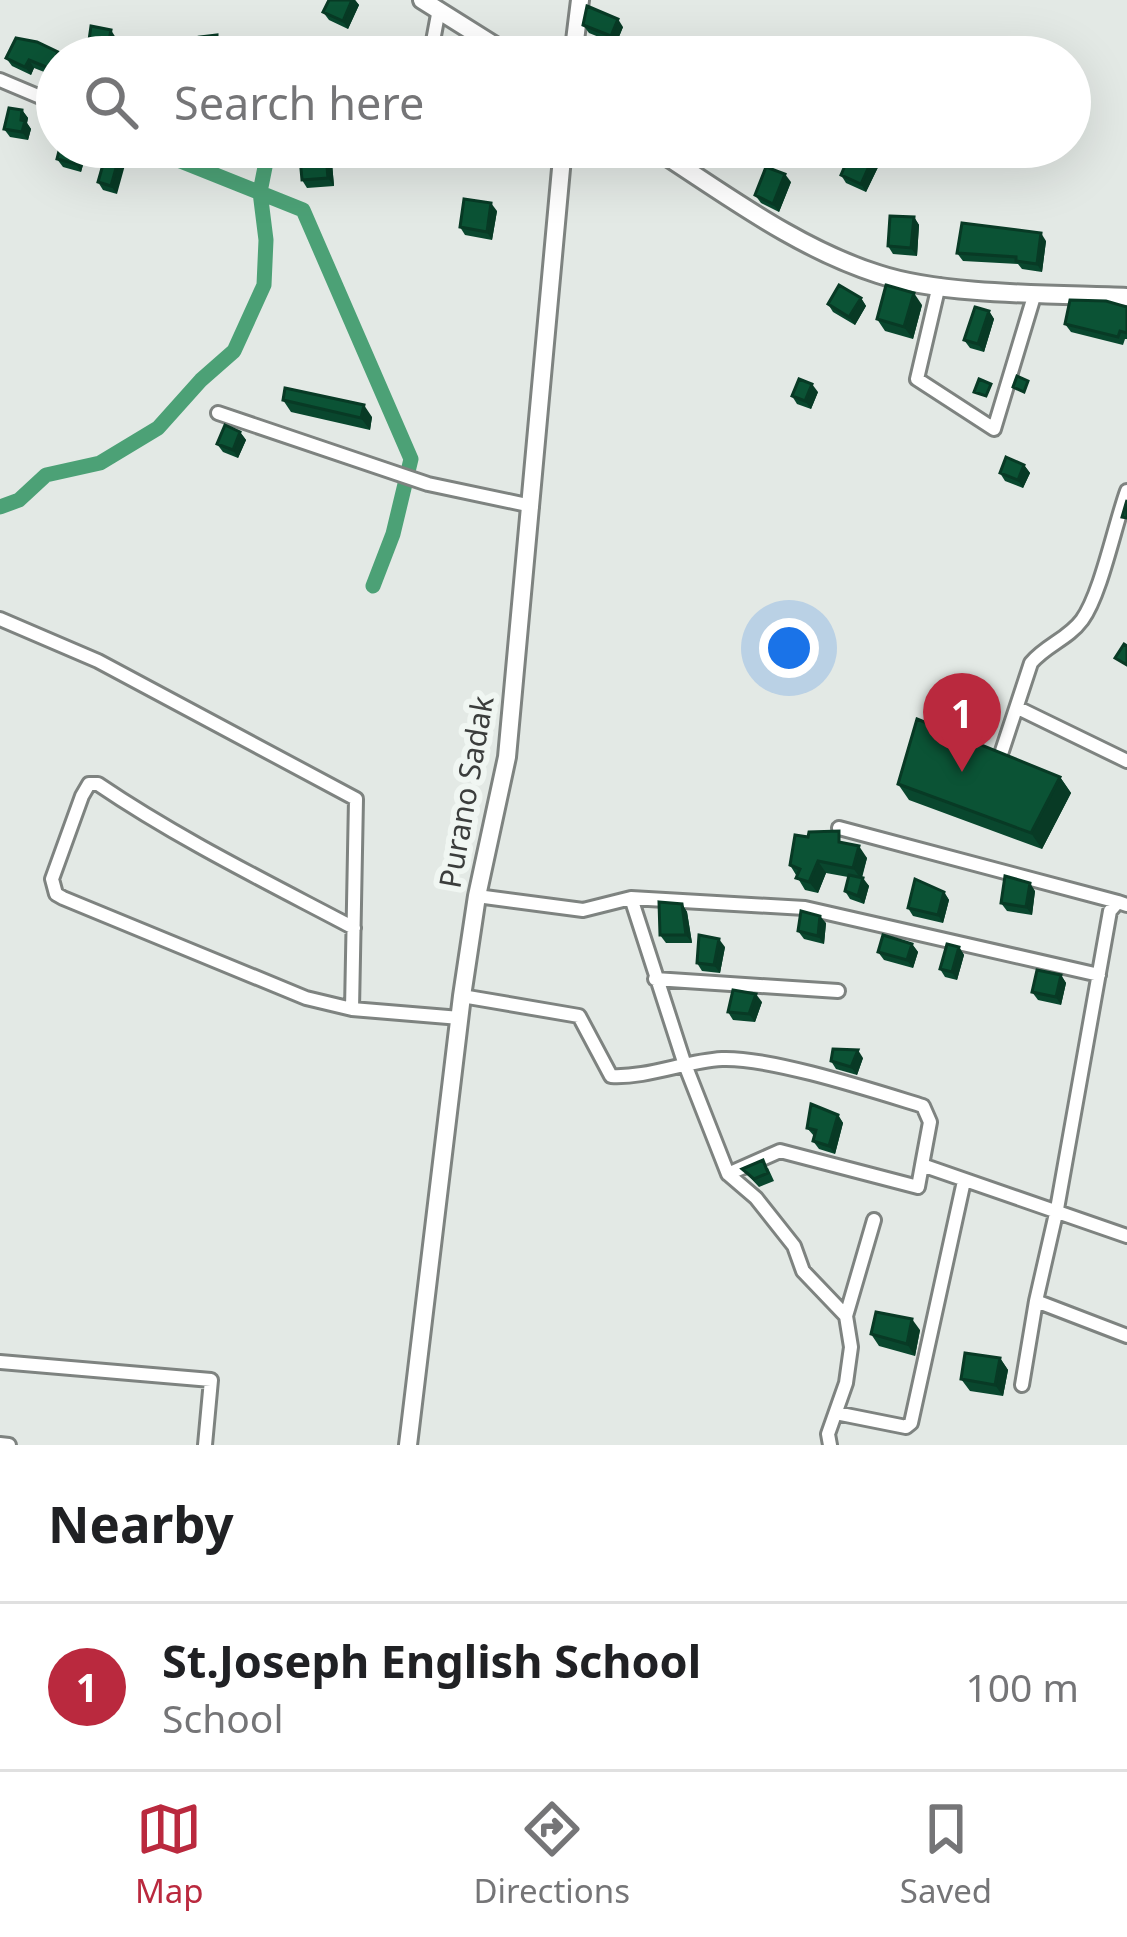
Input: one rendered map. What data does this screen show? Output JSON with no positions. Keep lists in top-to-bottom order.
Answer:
{
  "streets": {
    "main road": ["Purano Sadak"]
  },
  "page": {
    "search": "Search here",
    "pins": "1",
    "heading": "Nearby",
    "list": [
      {
        "mark": "1",
        "name": "St.Joseph English School",
        "note": "School",
        "value": "100 m"
      }
    ],
    "nav": ["Map", "Directions", "Saved"]
  }
}
